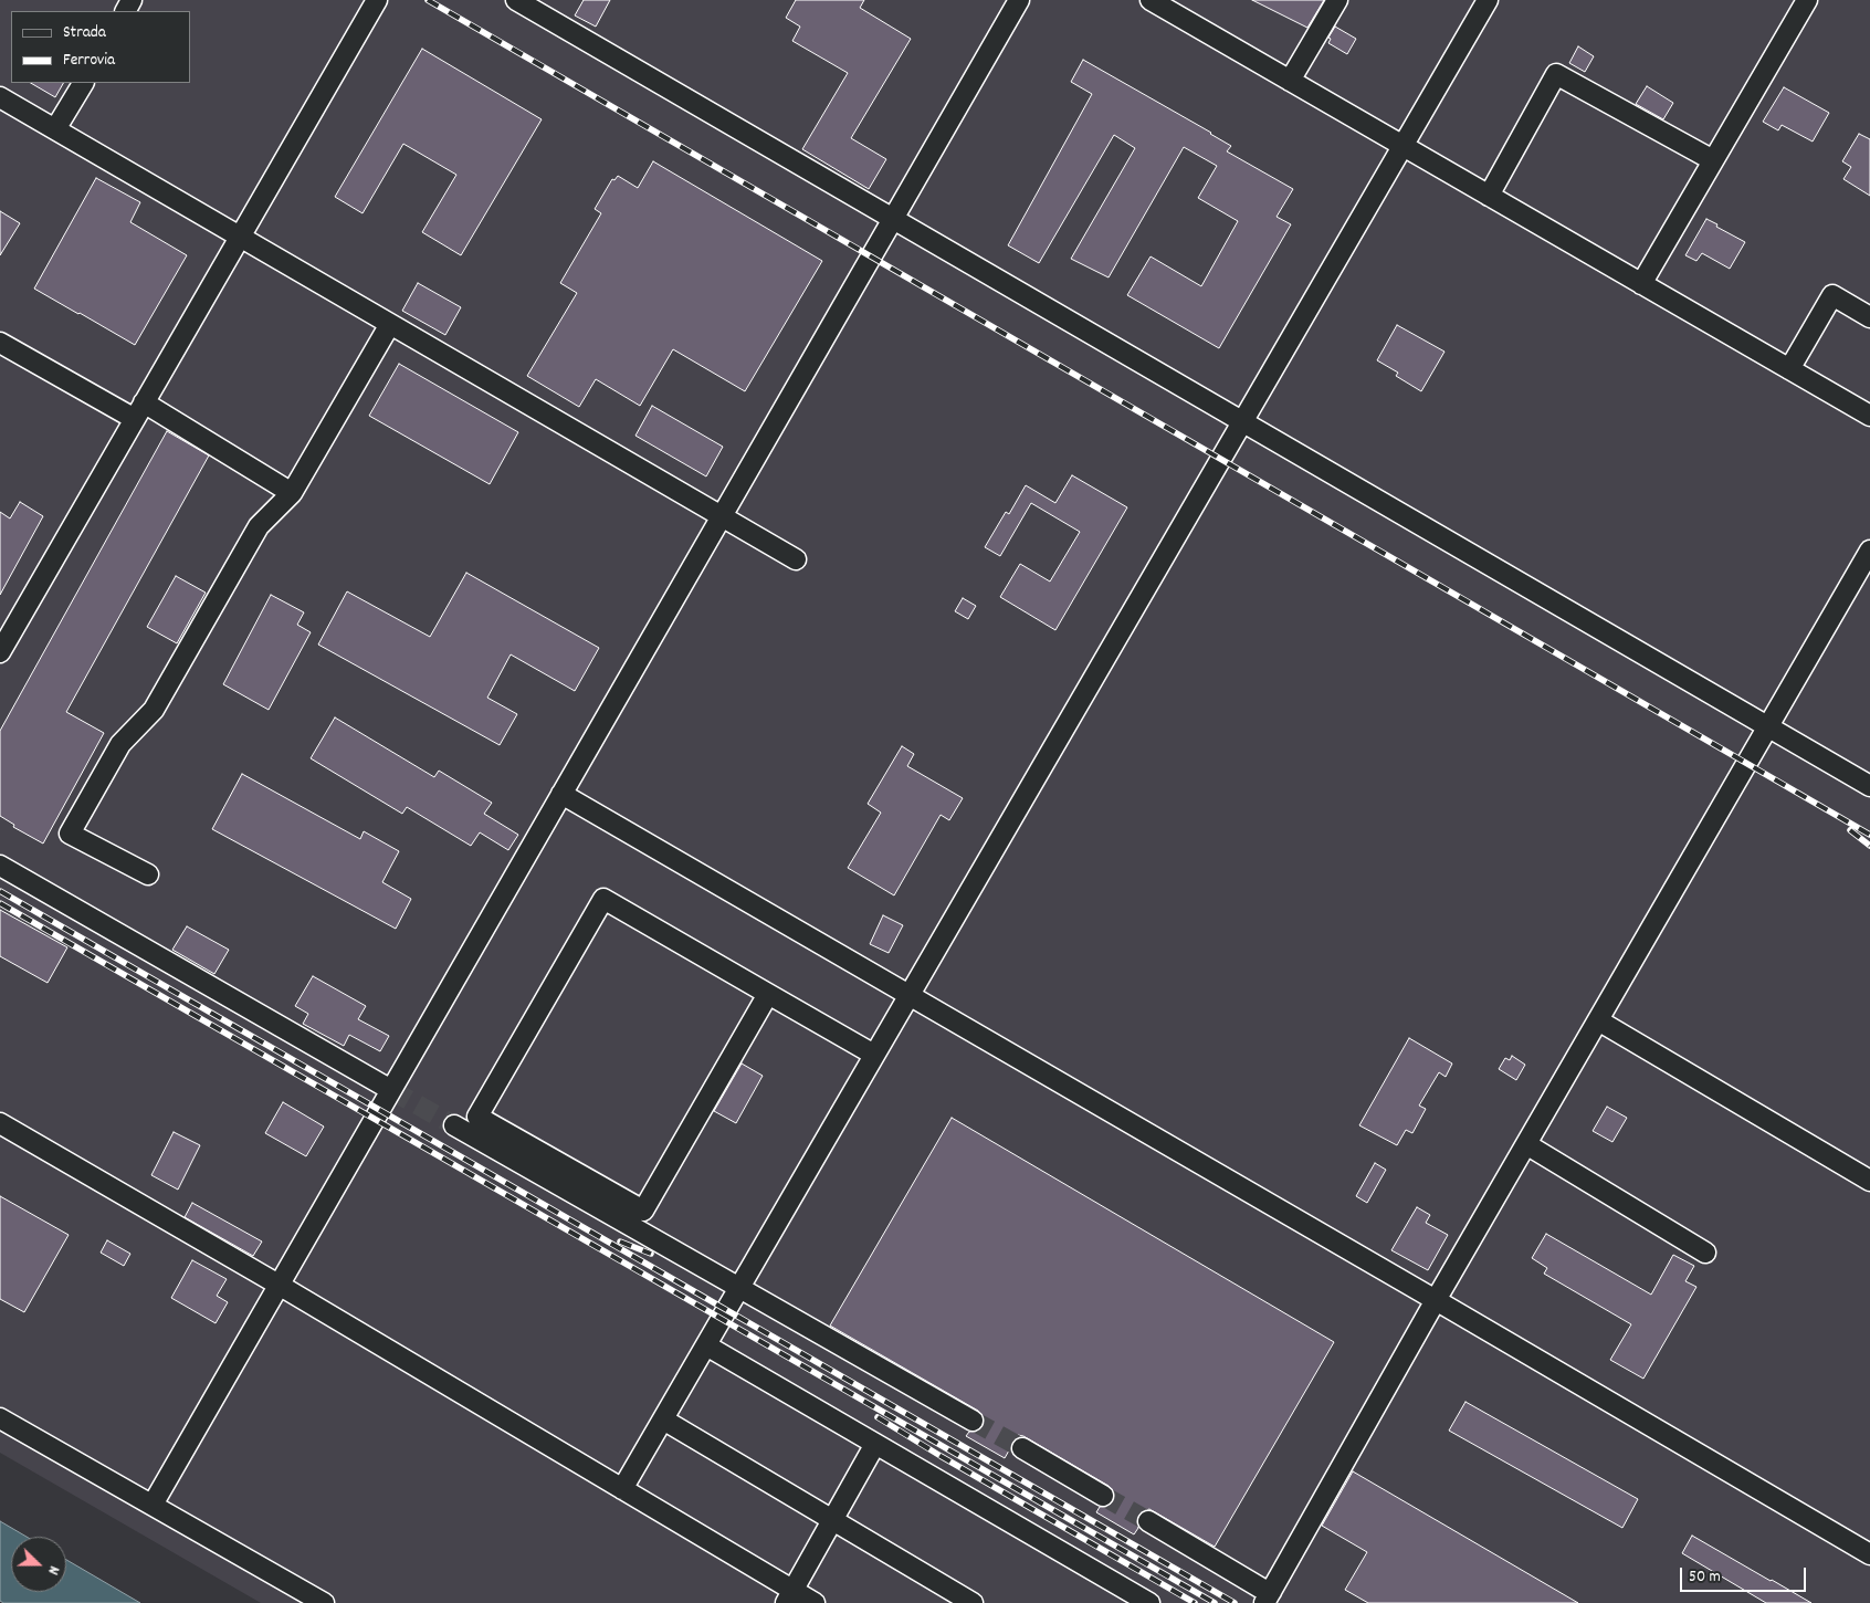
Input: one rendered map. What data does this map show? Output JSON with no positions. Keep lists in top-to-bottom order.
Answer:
{
  "legend": ["Strada", "Ferrovia"],
  "scale_bar": "50 m",
  "north": "right"
}
